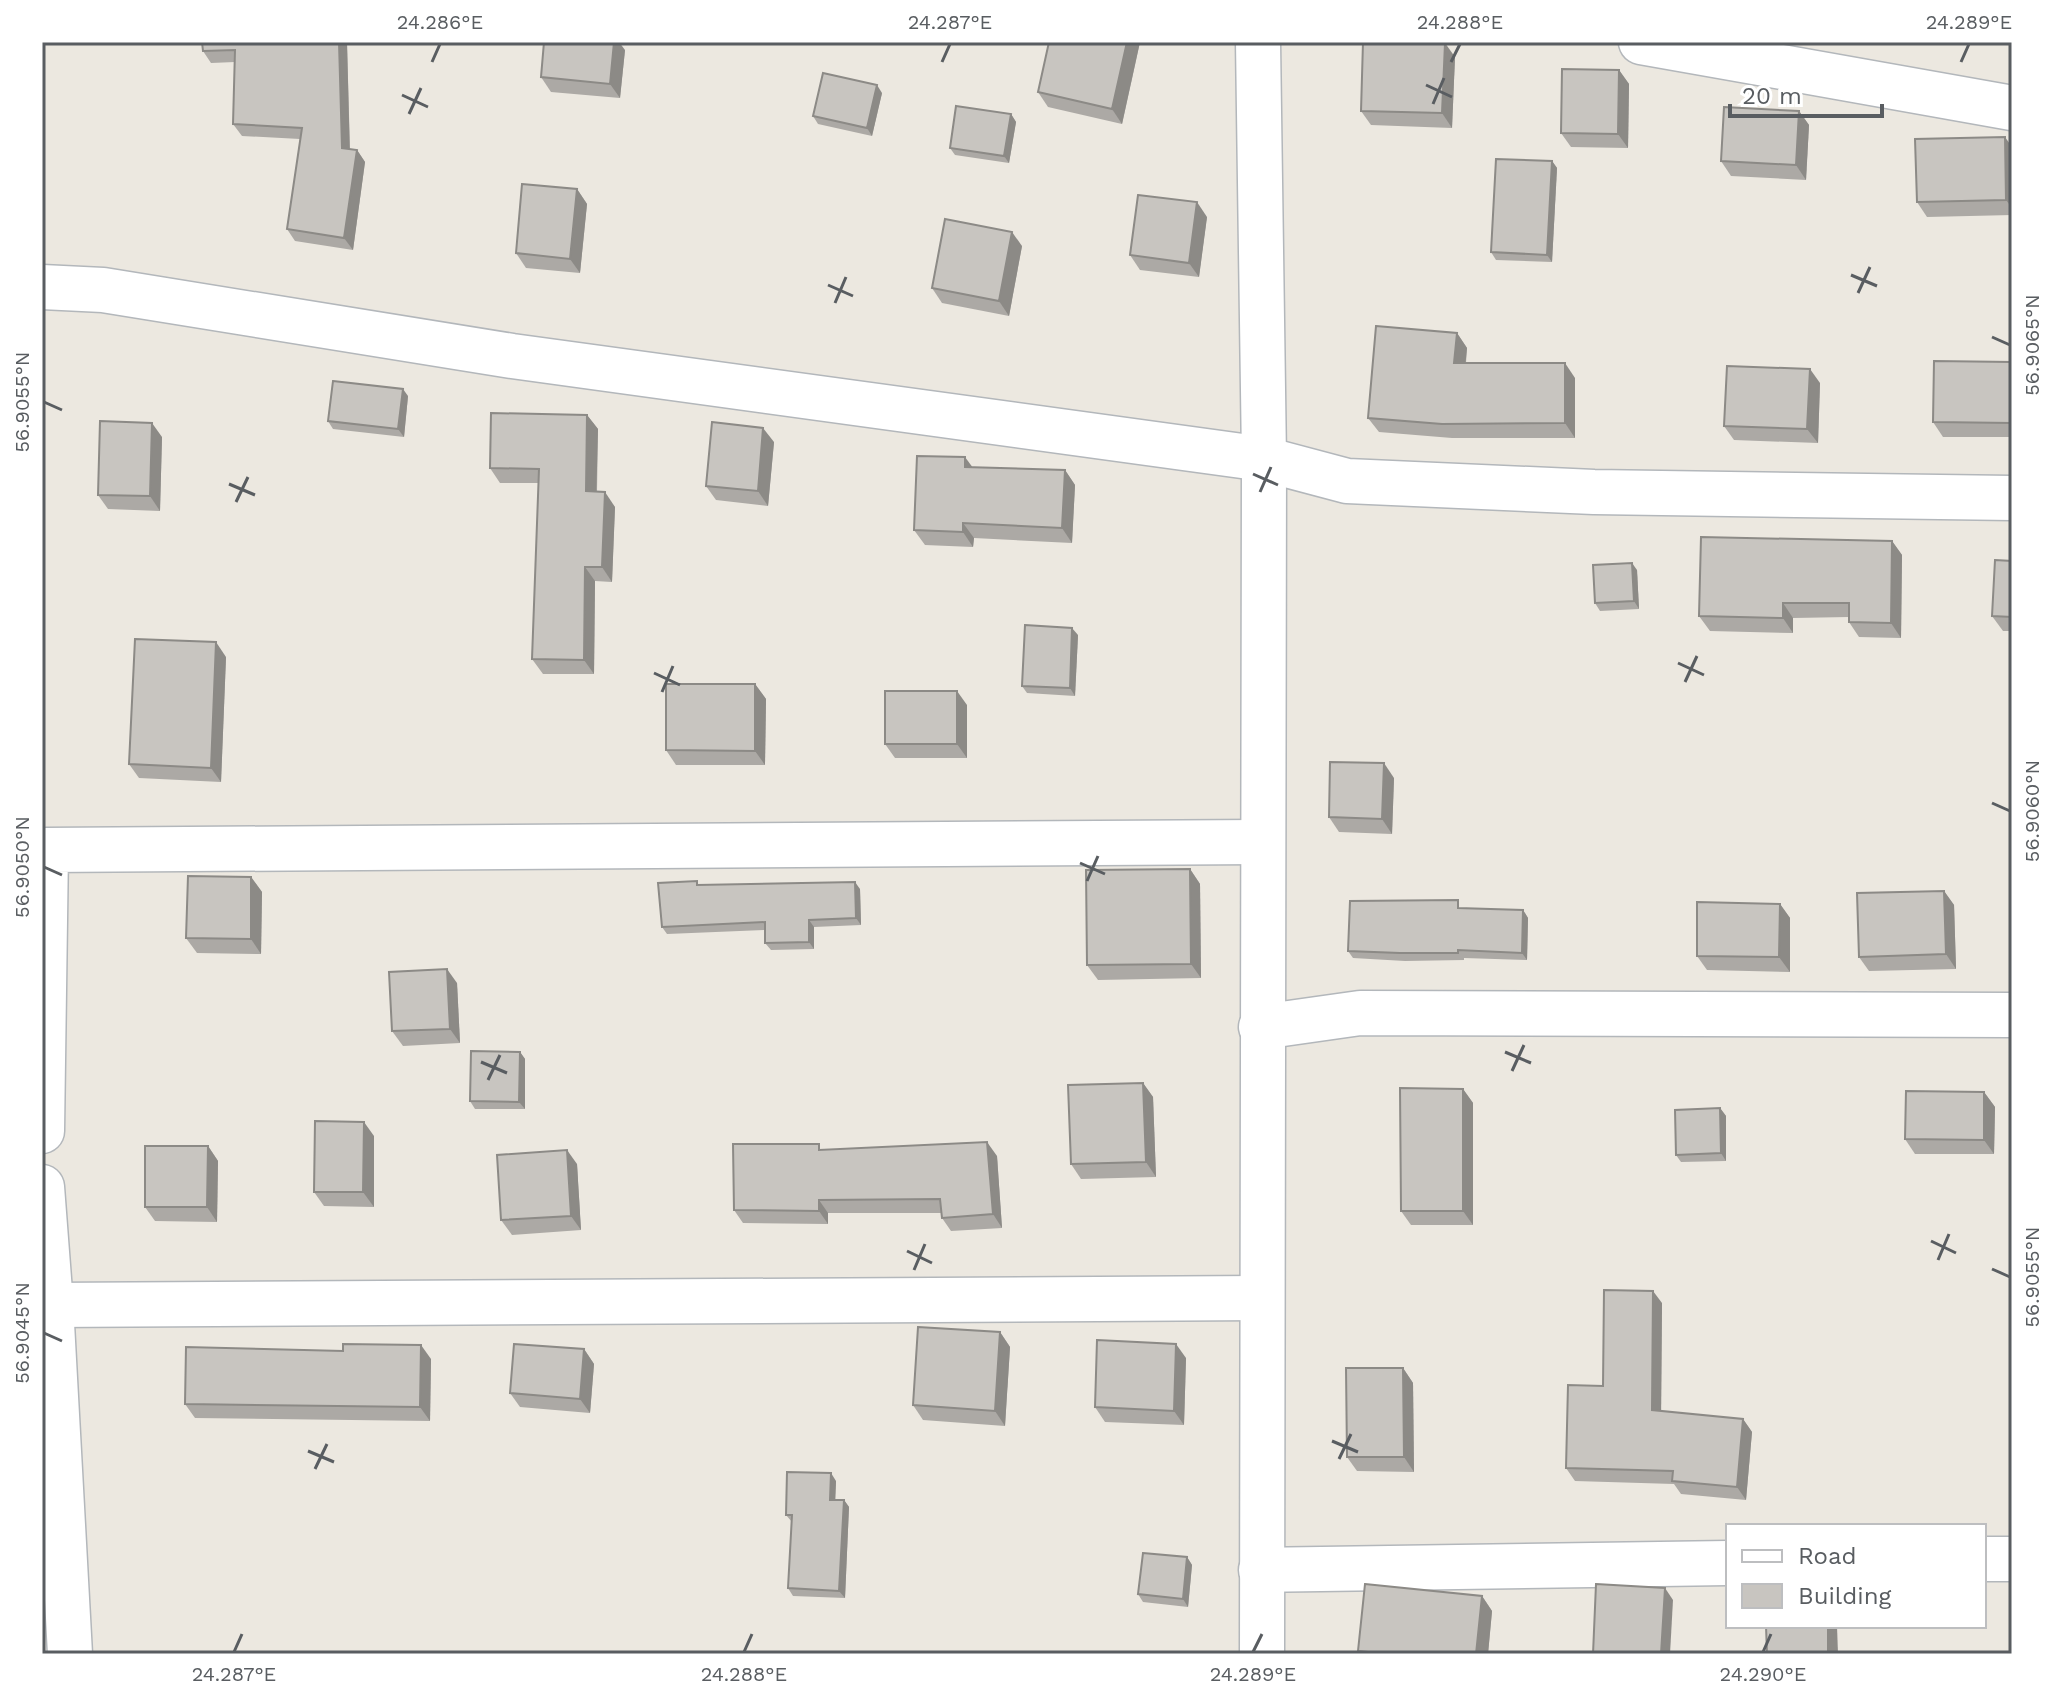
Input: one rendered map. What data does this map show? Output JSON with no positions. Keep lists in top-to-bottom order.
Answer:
{
  "legend": ["Road", "Building"],
  "scale_bar": "20 m",
  "coordinates": [
    "24.286°E",
    "24.287°E",
    "24.288°E",
    "24.289°E",
    "56.9065°N",
    "56.9055°N",
    "56.9060°N",
    "56.9050°N",
    "56.9045°N",
    "24.290°E"
  ]
}
